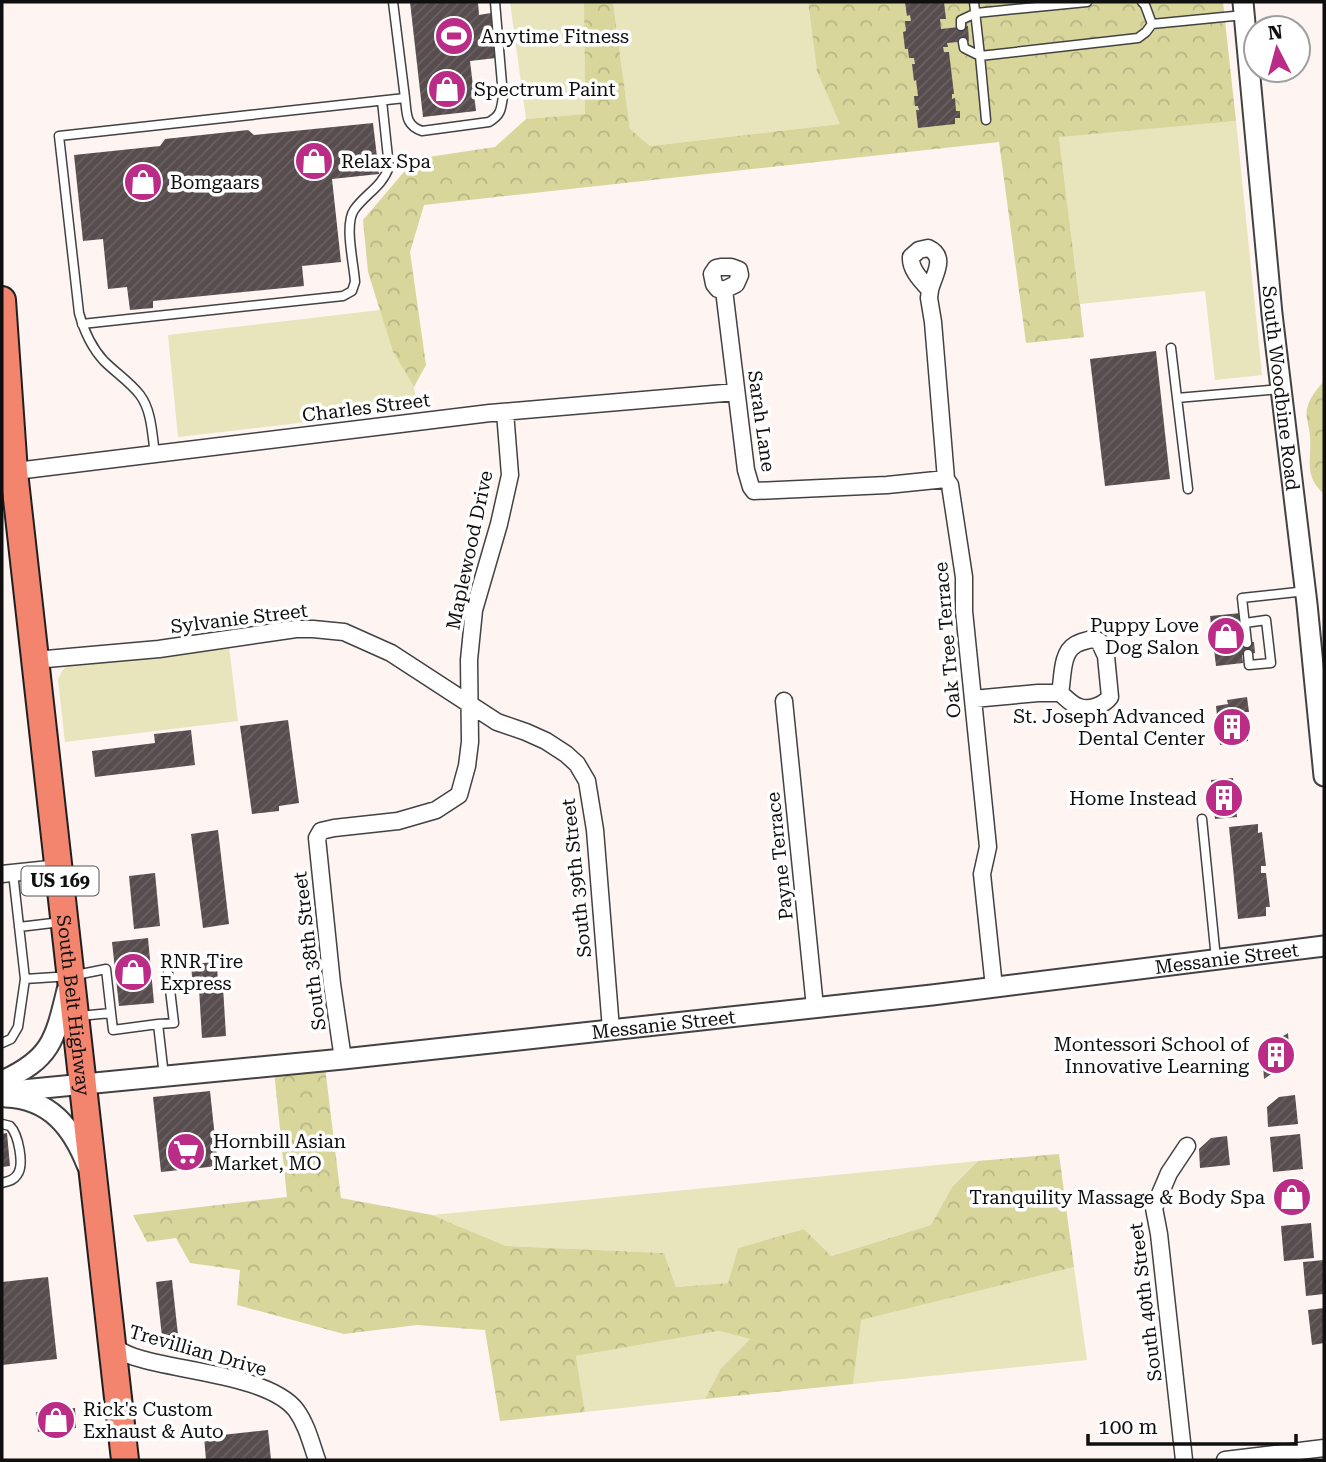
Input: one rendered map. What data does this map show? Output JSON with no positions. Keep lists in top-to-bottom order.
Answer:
{
  "streets": {
    "main road": ["US 169", "South Belt Highway"],
    "street": [
      "South Woodbine Road",
      "Charles Street",
      "Sarah Lane",
      "Maplewood Drive",
      "Sylvanie Street",
      "Oak Tree Terrace",
      "Payne Terrace",
      "South 39th Street",
      "South 38th Street",
      "Messanie Street",
      "South 40th Street",
      "Trevillian Drive"
    ]
  },
  "crossings": [
    ["Charles Street", "Sarah Lane"],
    ["Charles Street", "Maplewood Drive"],
    ["Charles Street", "South Belt Highway"],
    ["Sarah Lane", "Oak Tree Terrace"],
    ["Maplewood Drive", "Sylvanie Street"],
    ["Maplewood Drive", "South 39th Street"],
    ["Maplewood Drive", "South 38th Street"],
    ["Sylvanie Street", "South 39th Street"],
    ["Sylvanie Street", "South Belt Highway"],
    ["Oak Tree Terrace", "Messanie Street"],
    ["Payne Terrace", "Messanie Street"],
    ["South 39th Street", "Messanie Street"],
    ["South 38th Street", "Messanie Street"],
    ["Messanie Street", "South Belt Highway"],
    ["South Belt Highway", "Trevillian Drive"]
  ],
  "places": {
    "sports": ["Anytime Fitness"],
    "shop": [
      "Spectrum Paint",
      "Relax Spa",
      "Bomgaars",
      "Puppy Love Dog Salon",
      "RNR Tire Express",
      "Tranquility Massage & Body Spa",
      "Rick's Custom Exhaust & Auto"
    ],
    "building": ["St. Joseph Advanced Dental Center", "Home Instead", "Montessori School of Innovative Learning"],
    "supermarket": ["Hornbill Asian Market, MO"]
  },
  "scale_bar": "100 m",
  "north": "top"
}
